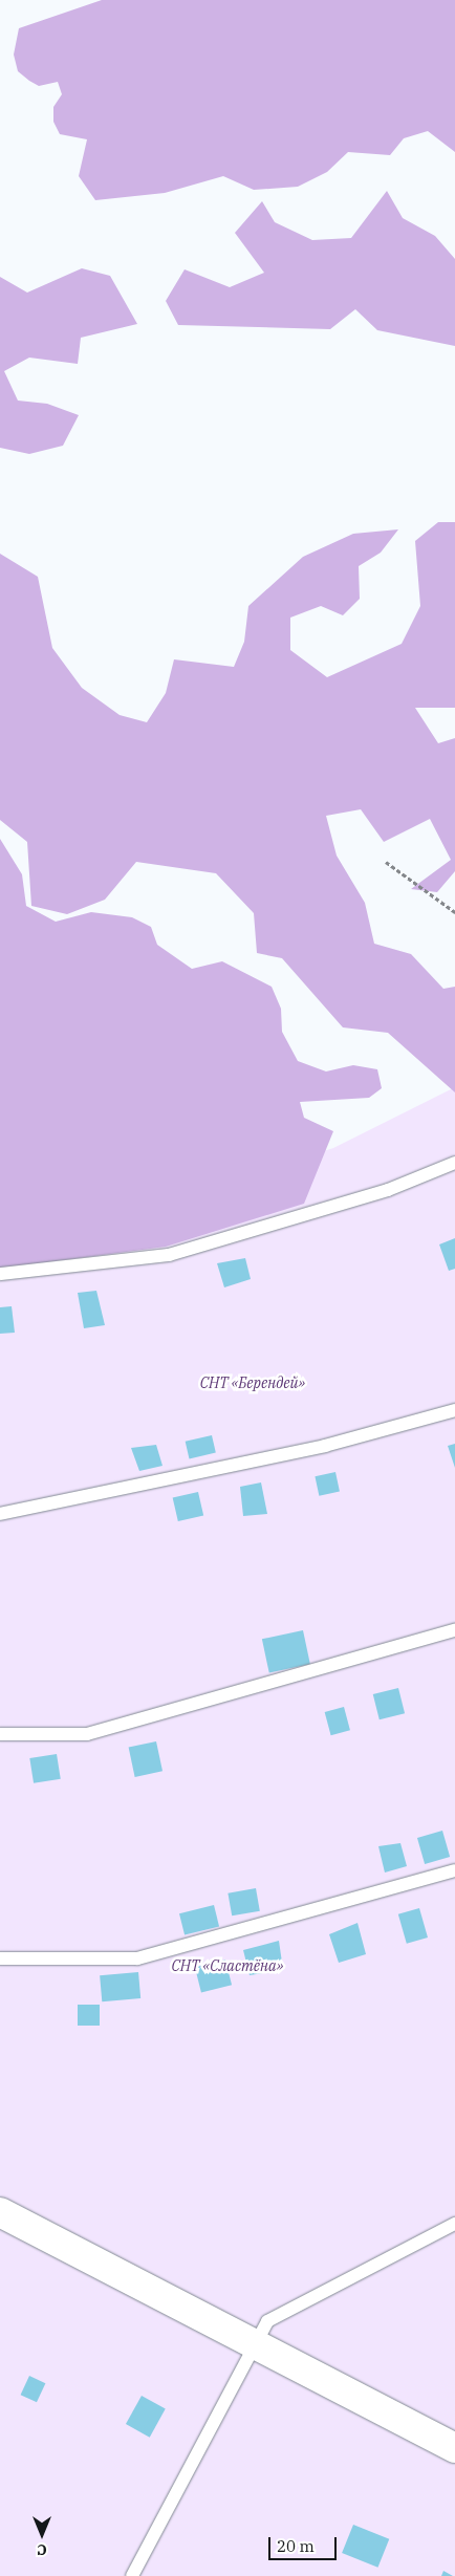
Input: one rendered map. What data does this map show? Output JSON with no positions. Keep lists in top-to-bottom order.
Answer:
{
  "parks": ["СНТ «Берендей»", "СНТ «Сластёна»"],
  "scale_bar": "20 m",
  "north": "bottom"
}
